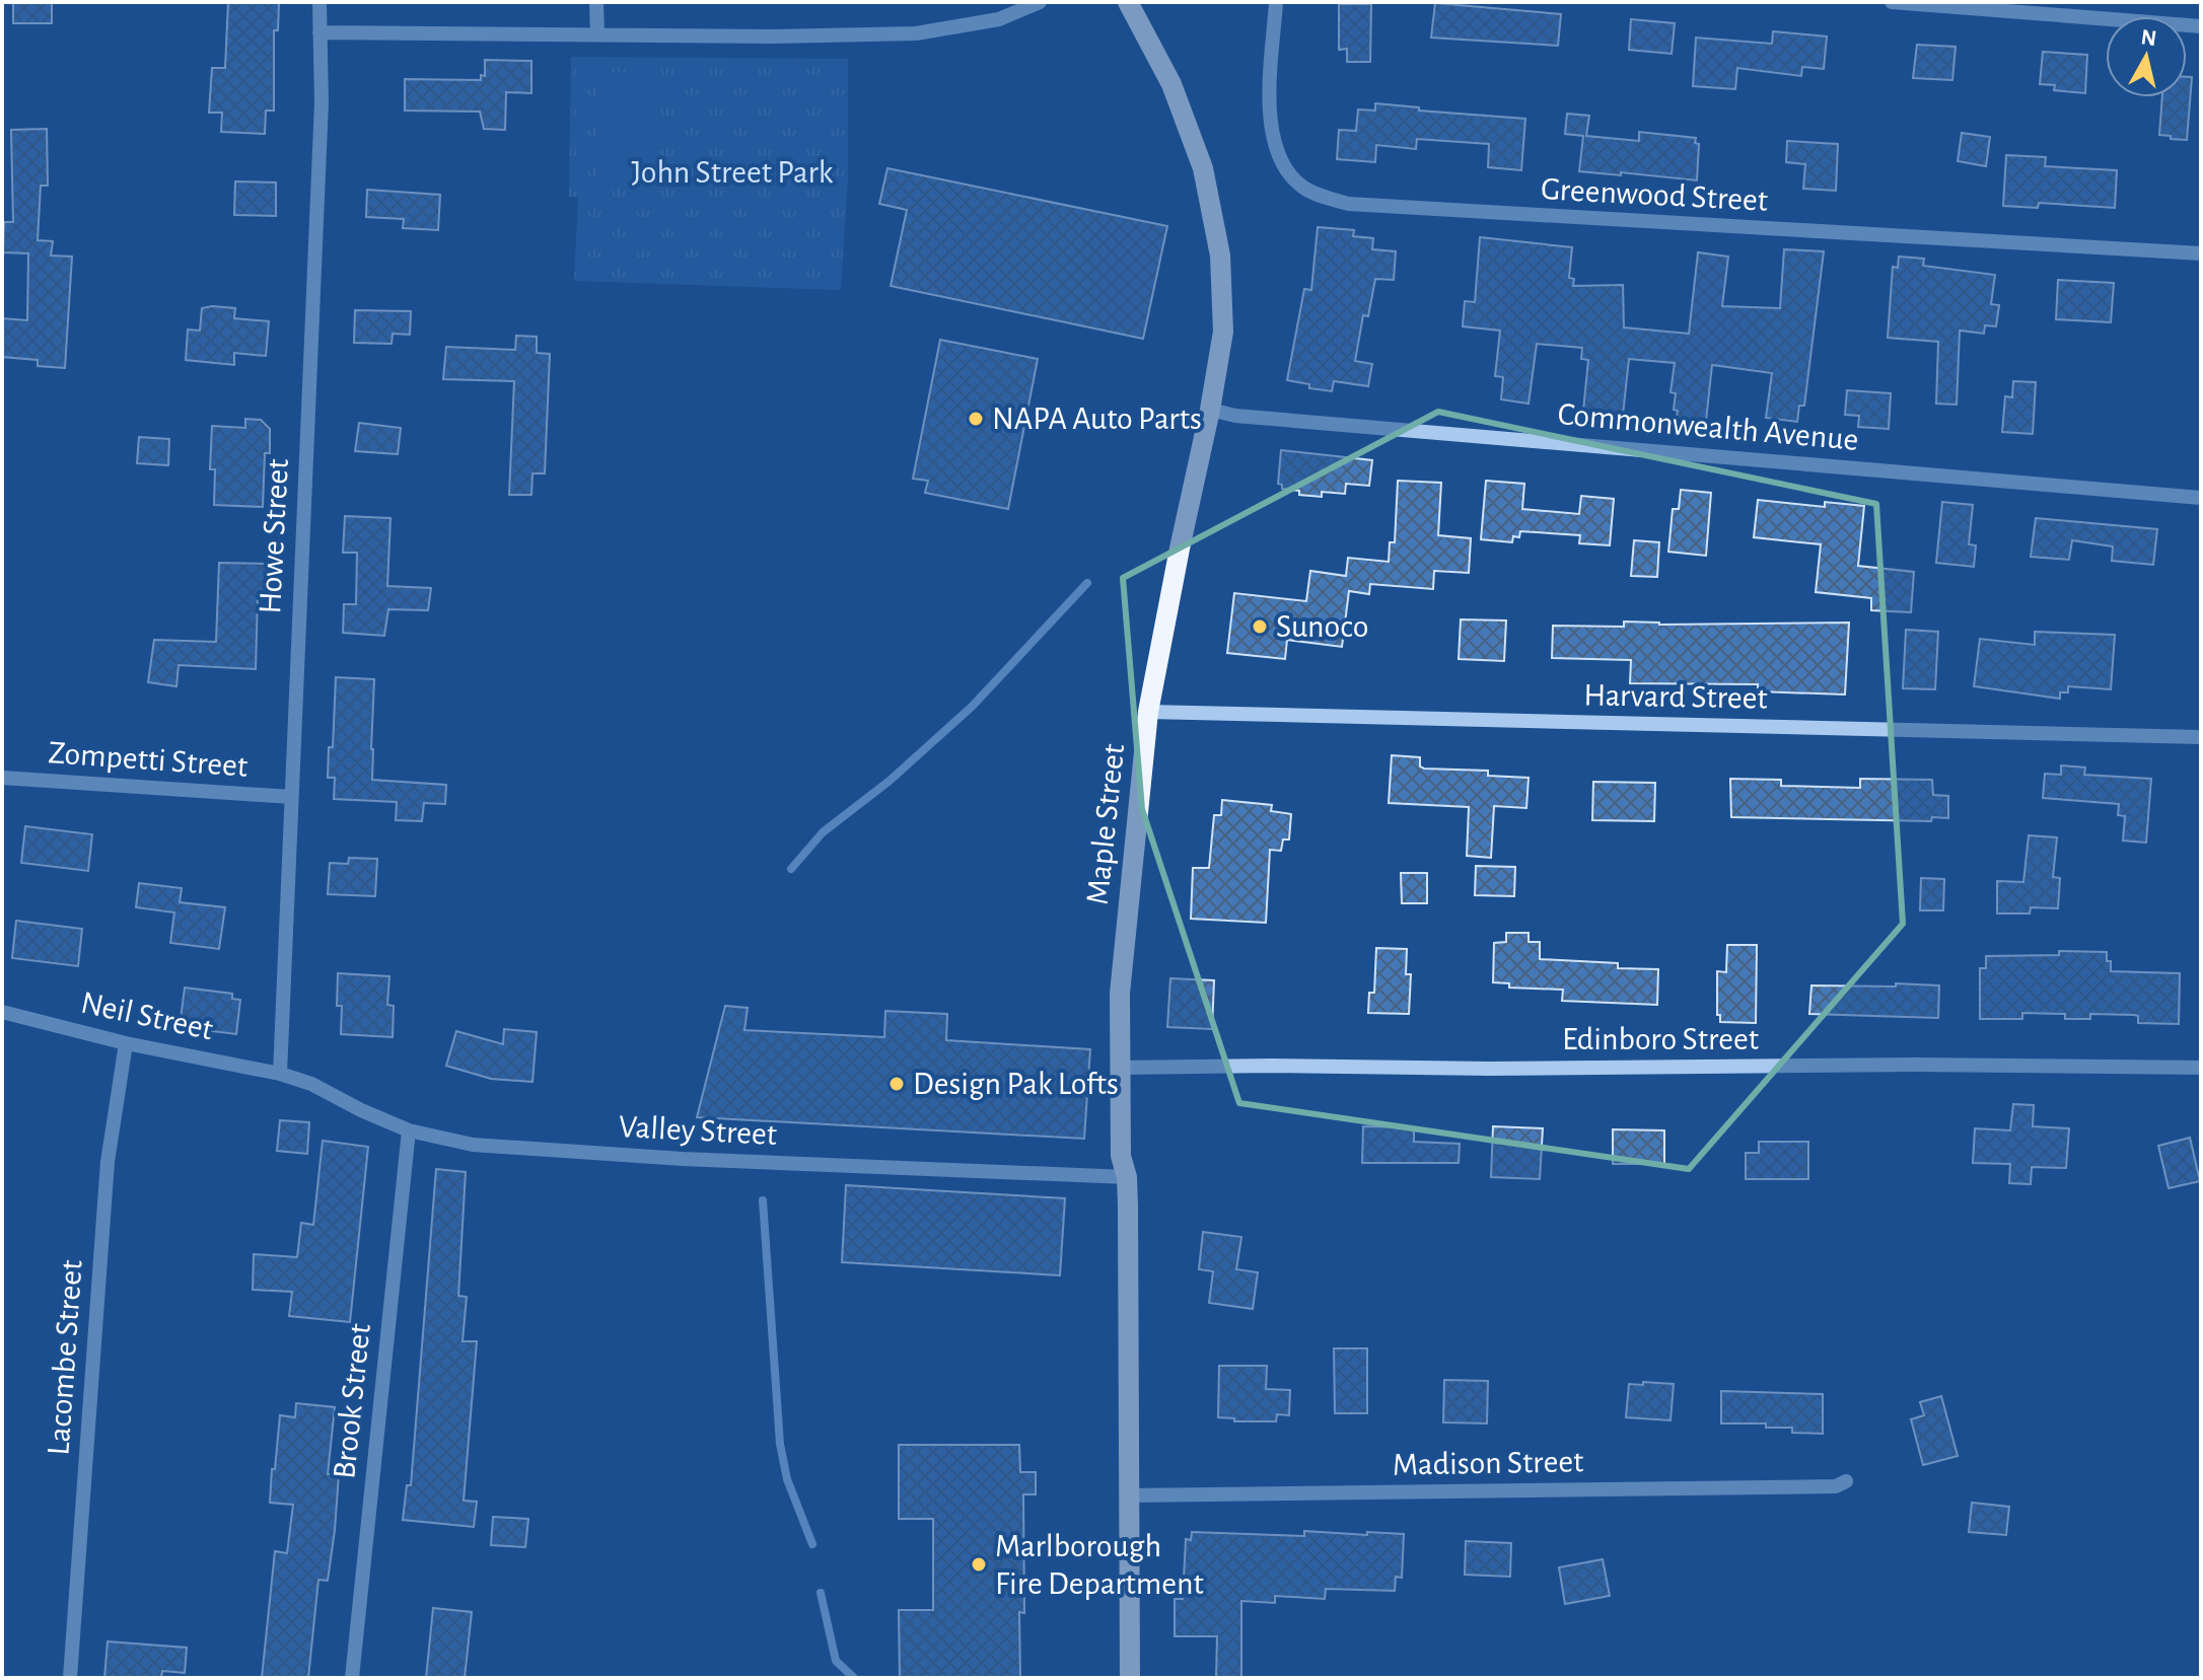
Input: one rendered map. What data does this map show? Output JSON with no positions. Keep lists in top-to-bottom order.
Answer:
{
  "streets": {
    "main road": ["Maple Street"],
    "street": [
      "Greenwood Street",
      "Commonwealth Avenue",
      "Howe Street",
      "Harvard Street",
      "Zompetti Street",
      "Neil Street",
      "Edinboro Street",
      "Valley Street",
      "Lacombe Street",
      "Brook Street",
      "Madison Street"
    ]
  },
  "crossings": [
    ["Commonwealth Avenue", "Maple Street"],
    ["Howe Street", "Zompetti Street"],
    ["Howe Street", "Neil Street"],
    ["Howe Street", "Valley Street"],
    ["Harvard Street", "Maple Street"],
    ["Maple Street", "Edinboro Street"],
    ["Maple Street", "Valley Street"],
    ["Maple Street", "Madison Street"],
    ["Neil Street", "Valley Street"],
    ["Neil Street", "Lacombe Street"],
    ["Valley Street", "Brook Street"]
  ],
  "parks": ["John Street Park"],
  "places": [
    "NAPA Auto Parts",
    "Sunoco",
    "Design Pak Lofts",
    "Marlborough Fire Department"
  ],
  "north": "top"
}
